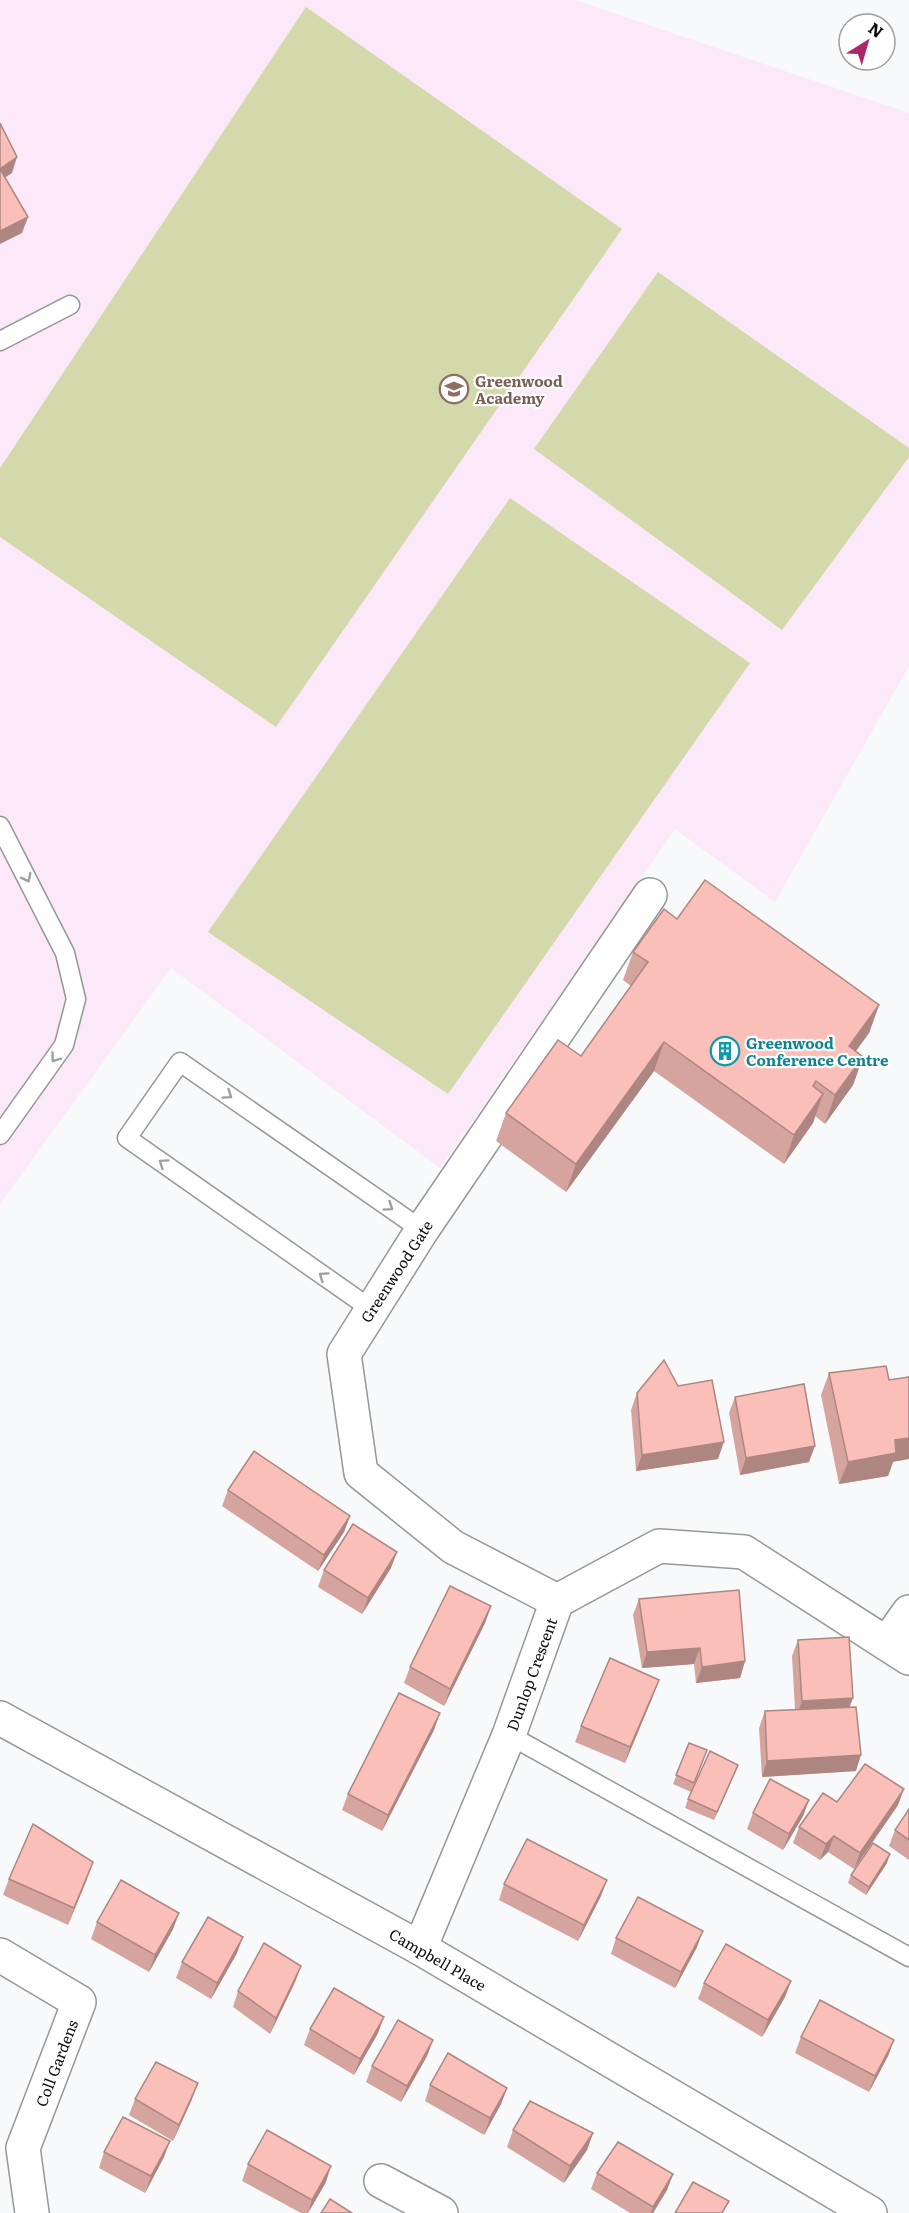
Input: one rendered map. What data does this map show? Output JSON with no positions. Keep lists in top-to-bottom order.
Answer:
{
  "streets": {
    "street": [
      "Greenwood Gate",
      "Dunlop Crescent",
      "Campbell Place",
      "Coll Gardens"
    ]
  },
  "crossings": [
    ["Greenwood Gate", "Dunlop Crescent"],
    ["Dunlop Crescent", "Campbell Place"]
  ],
  "places": {
    "school or university": ["Greenwood Academy"],
    "building": ["Greenwood Conference Centre"]
  },
  "north": "top right"
}
